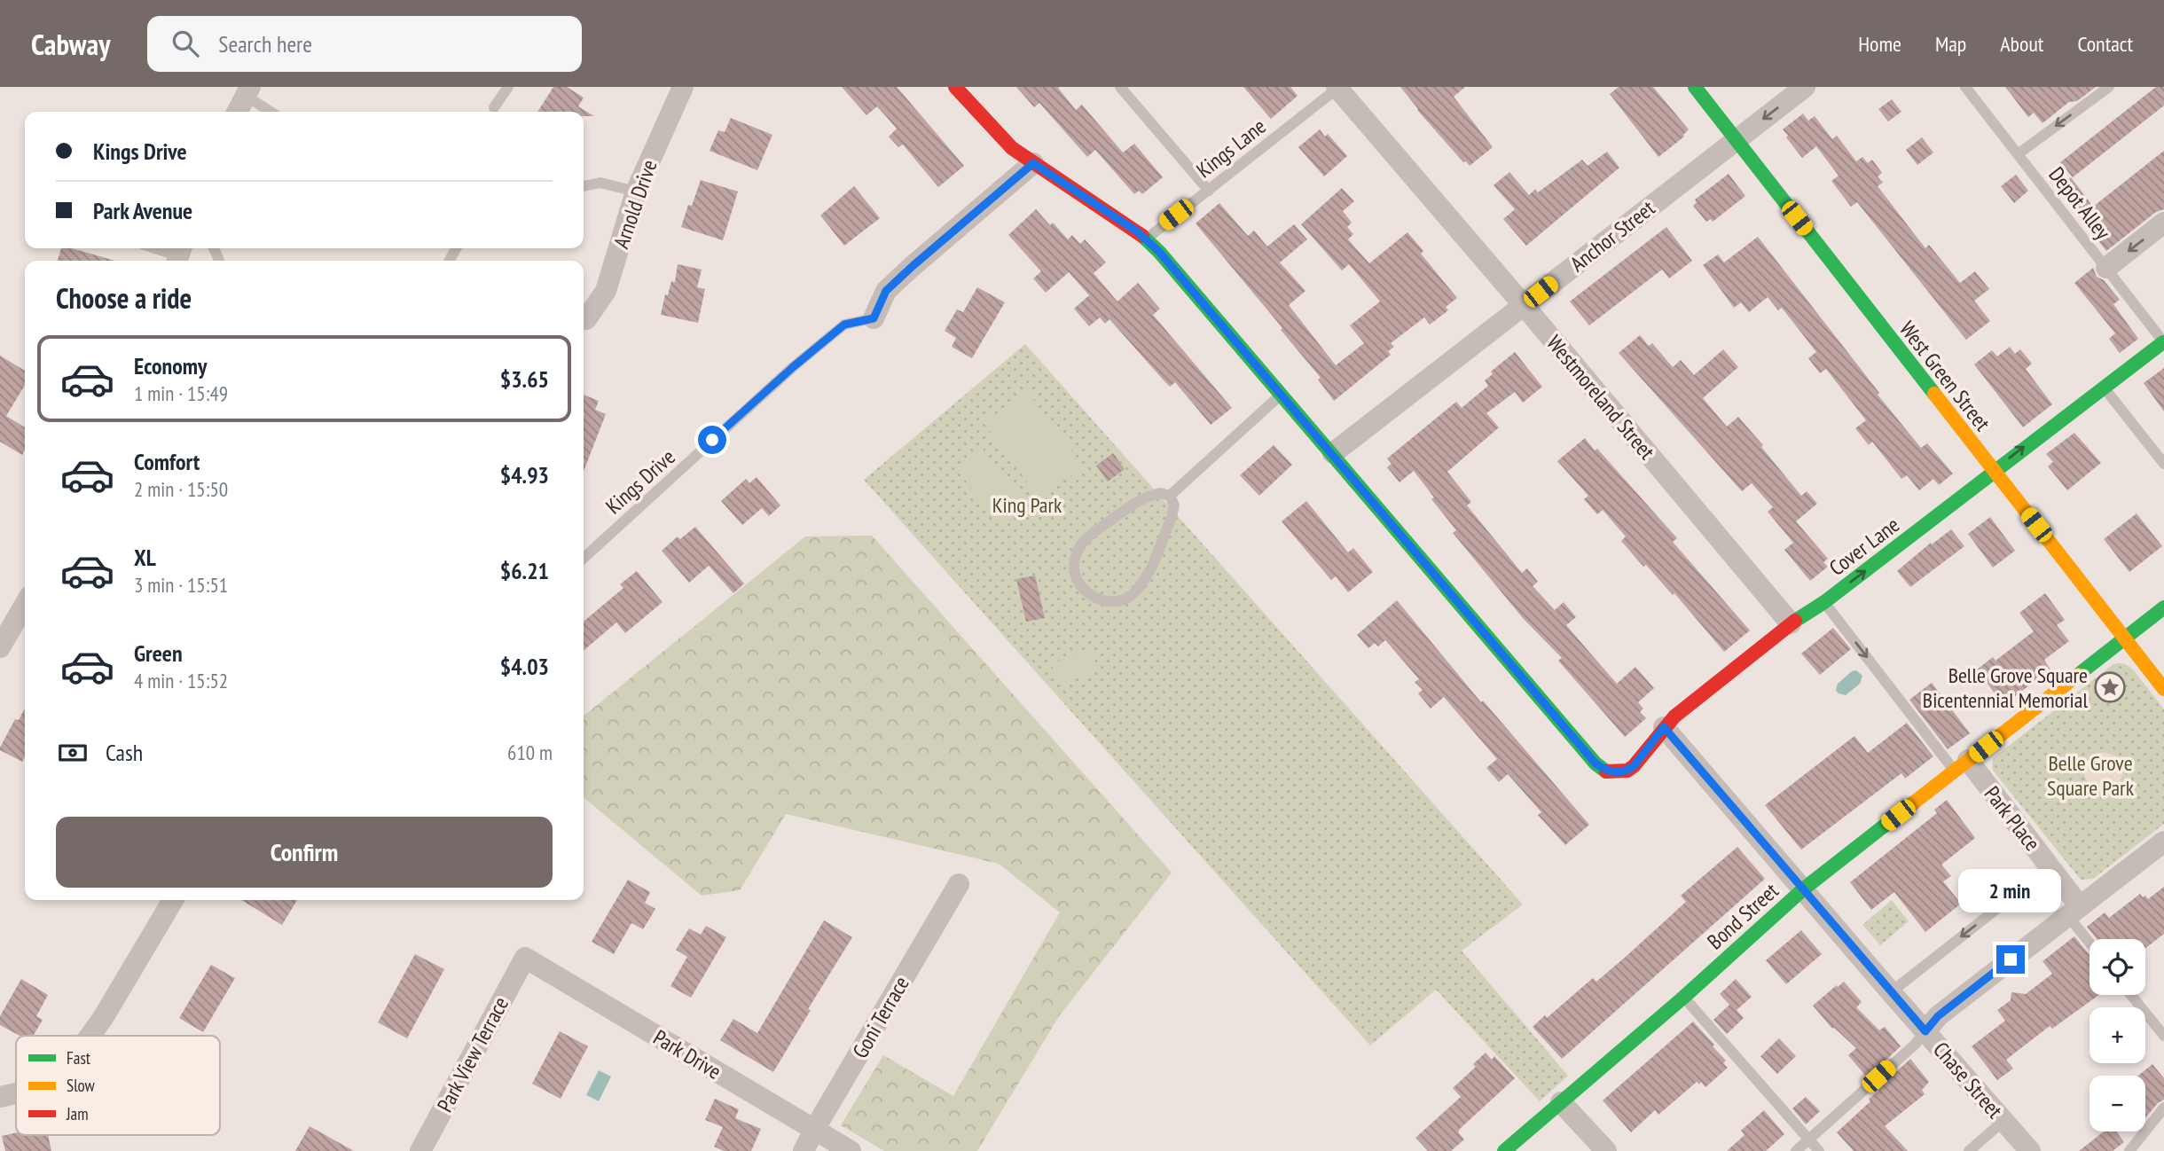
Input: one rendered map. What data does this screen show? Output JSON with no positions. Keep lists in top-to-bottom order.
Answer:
{
  "streets": {
    "street": [
      "Arnold Drive",
      "Anchor Street",
      "West Green Street",
      "Westmoreland Street",
      "Cover Lane",
      "Park Place",
      "Bond Street",
      "Goni Terrace",
      "Park View Terrace",
      "Park Drive",
      "Chase Street"
    ],
    "lane": ["Kings Lane", "Depot Alley", "Kings Drive"]
  },
  "crossings": [
    ["Kings Lane", "Westmoreland Street"],
    ["Depot Alley", "Cover Lane"],
    ["Anchor Street", "West Green Street"],
    ["Anchor Street", "Westmoreland Street"],
    ["Anchor Street", "Cover Lane"],
    ["West Green Street", "Cover Lane"],
    ["West Green Street", "Bond Street"],
    ["Westmoreland Street", "Cover Lane"],
    ["Cover Lane", "Chase Street"],
    ["Park Place", "Bond Street"],
    ["Bond Street", "Chase Street"],
    ["Goni Terrace", "Park Drive"],
    ["Park View Terrace", "Park Drive"]
  ],
  "parks": ["King Park", "Belle Grove Square Park"],
  "places": {
    "place": ["Belle Grove Square Bicentennial Memorial"]
  },
  "legend": ["Fast", "Slow", "Jam"],
  "page": {
    "header": "Cabway",
    "search": "Search here",
    "nav": [
      "Home",
      "Map",
      "About",
      "Contact"
    ],
    "banner": ["Kings Drive", "Park Avenue"],
    "heading": "Choose a ride",
    "list": [
      {
        "name": "Economy",
        "note": "1 min · 15:49",
        "value": "$3.65"
      },
      {
        "name": "Comfort",
        "note": "2 min · 15:50",
        "value": "$4.93"
      },
      {
        "name": "XL",
        "note": "3 min · 15:51",
        "value": "$6.21"
      },
      {
        "name": "Green",
        "note": "4 min · 15:52",
        "value": "$4.03"
      }
    ],
    "pay": ["Cash", "610 m"],
    "buttons": "Confirm",
    "bubble": "2 min",
    "map_buttons": ["+", "−"]
  }
}
